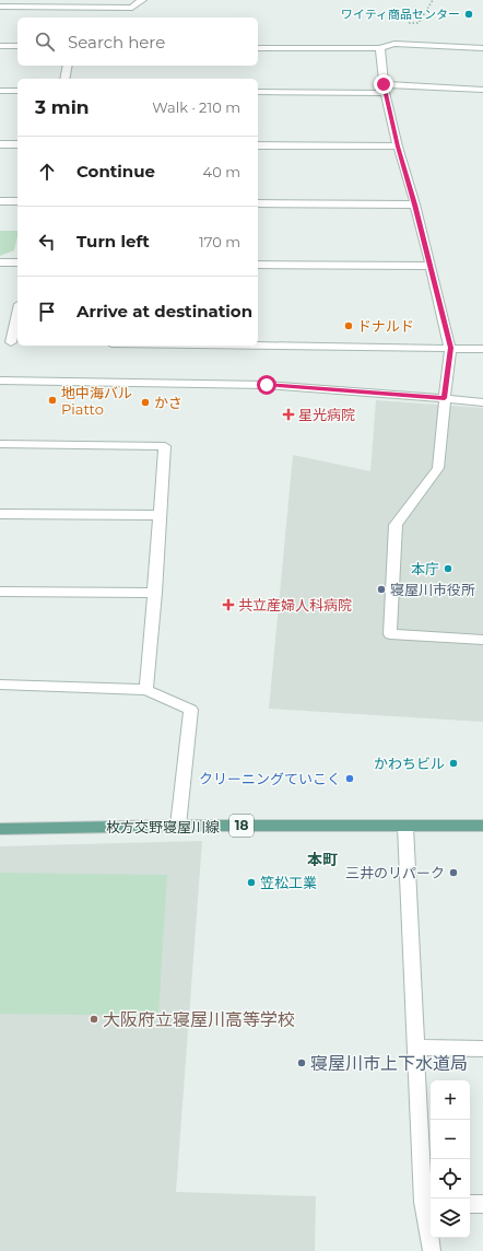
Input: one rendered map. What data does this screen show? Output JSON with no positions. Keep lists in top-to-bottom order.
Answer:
{
  "streets": {
    "main road": ["18", "枚方交野寝屋川線"]
  },
  "districts": ["本町"],
  "places": {
    "other": [
      "ワイティ商品センター",
      "ドナルド",
      "地中海バル Piatto",
      "かさ",
      "本庁",
      "寝屋川市役所",
      "かわちビル",
      "クリーニングていこく",
      "三井のリパーク",
      "笠松工業",
      "大阪府立寝屋川高等学校",
      "寝屋川市上下水道局"
    ],
    "health": ["星光病院", "共立産婦人科病院"]
  },
  "page": {
    "search": "Search here",
    "heading": ["3 min", "Walk · 210 m"],
    "list": [
      ["Continue", "40 m"],
      ["Turn left", "170 m"],
      "Arrive at destination"
    ],
    "map_buttons": ["+", "−"]
  }
}
